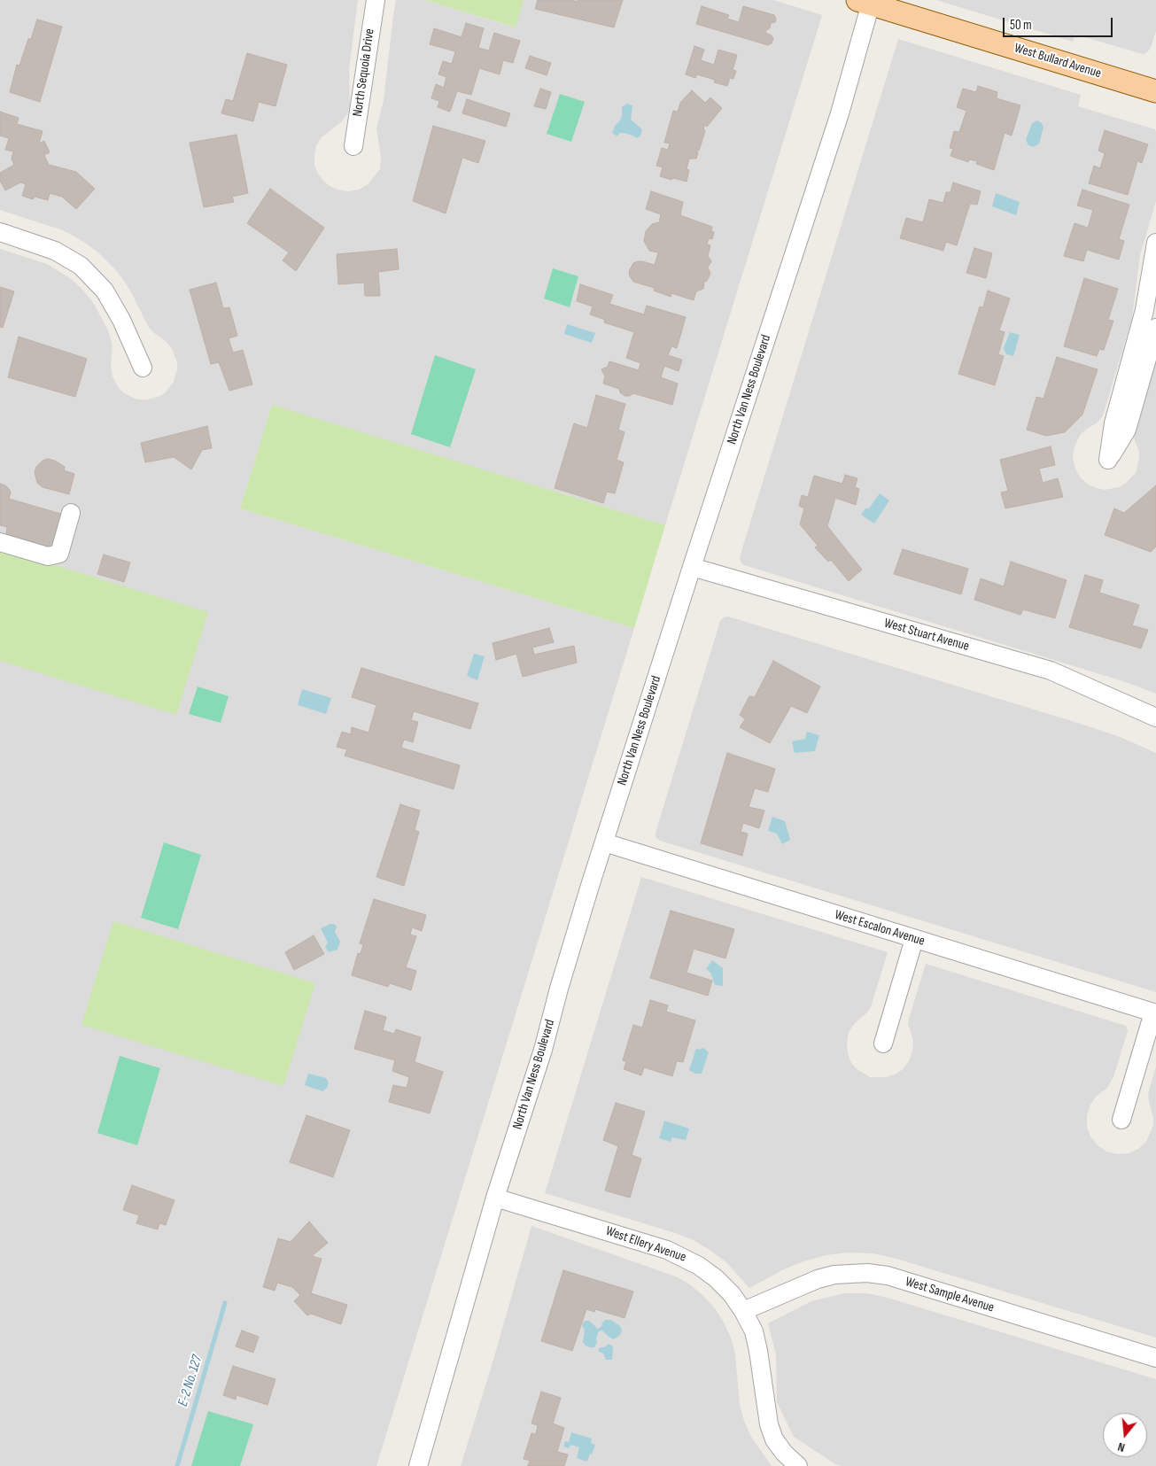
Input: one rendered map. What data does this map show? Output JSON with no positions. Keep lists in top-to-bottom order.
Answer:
{
  "streets": {
    "main road": ["West Bullard Avenue"],
    "street": [
      "North Sequoia Drive",
      "North Van Ness Boulevard",
      "West Stuart Avenue",
      "West Escalon Avenue",
      "West Ellery Avenue",
      "West Sample Avenue"
    ]
  },
  "crossings": [
    ["West Bullard Avenue", "North Van Ness Boulevard"],
    ["North Van Ness Boulevard", "West Stuart Avenue"],
    ["North Van Ness Boulevard", "West Escalon Avenue"],
    ["North Van Ness Boulevard", "West Ellery Avenue"],
    ["West Ellery Avenue", "West Sample Avenue"]
  ],
  "water": ["E-2 No. 127"],
  "scale_bar": "50 m",
  "north": "bottom"
}
